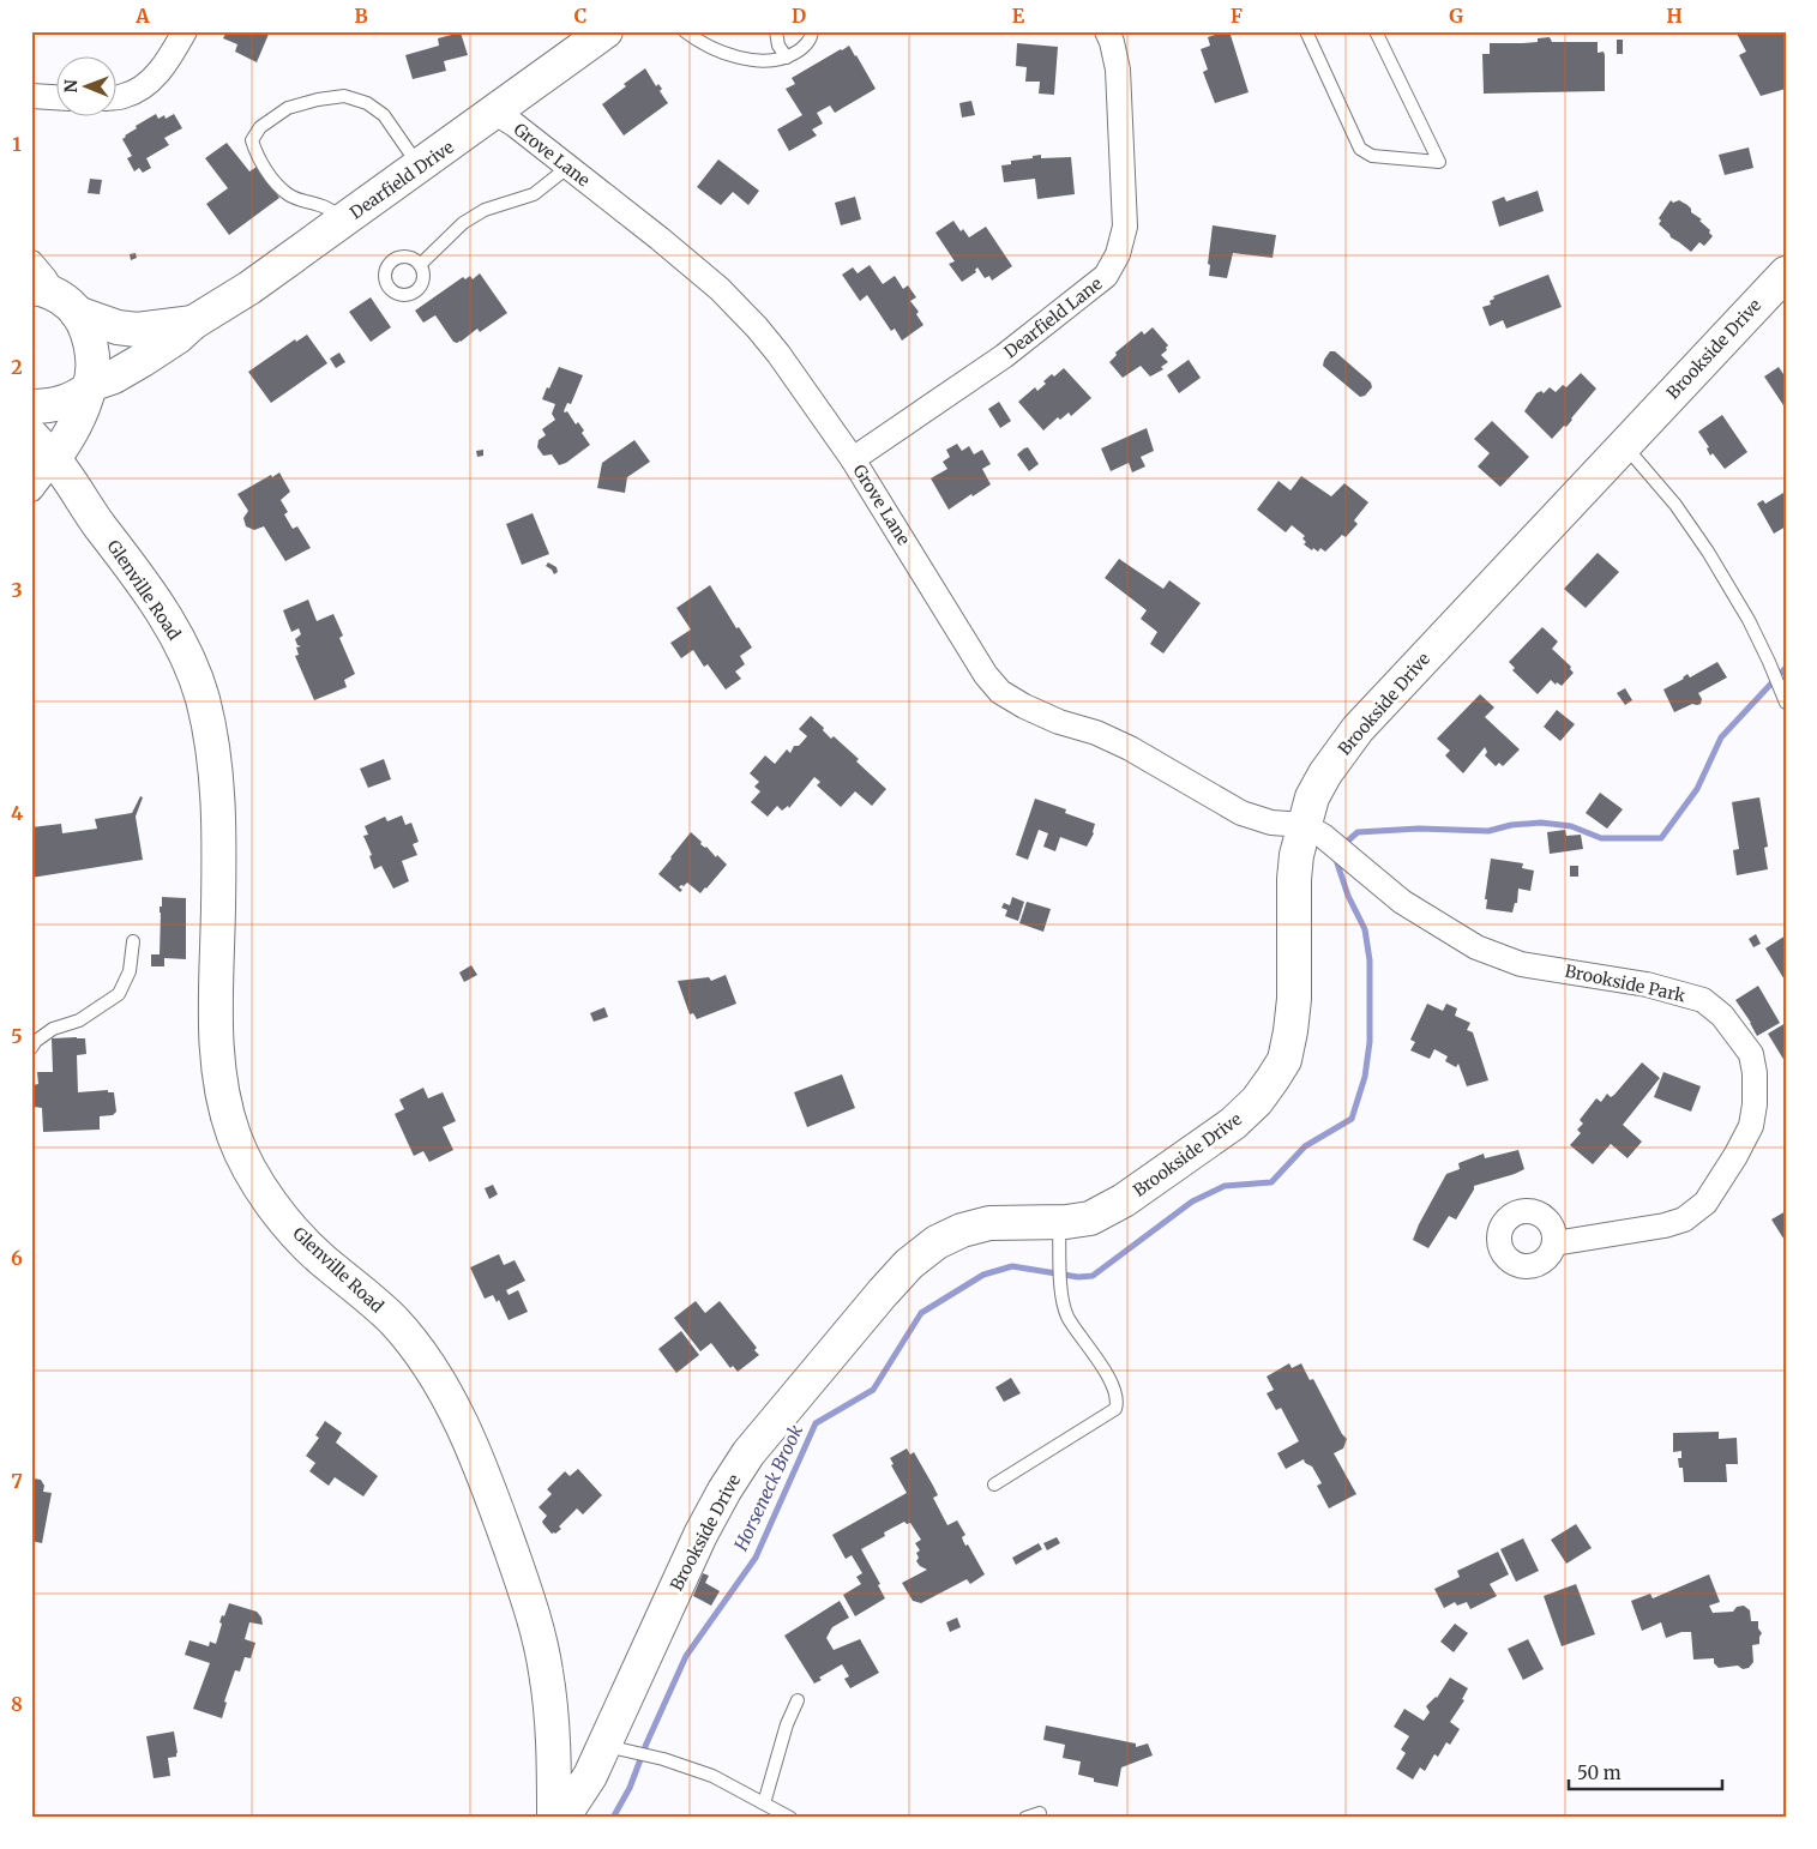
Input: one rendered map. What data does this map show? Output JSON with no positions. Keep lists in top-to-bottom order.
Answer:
{
  "streets": {
    "main road": ["Dearfield Drive", "Brookside Drive", "Glenville Road"],
    "street": ["Grove Lane", "Dearfield Lane", "Brookside Park"]
  },
  "crossings": [
    ["Grove Lane", "Dearfield Drive"],
    ["Grove Lane", "Dearfield Lane"],
    ["Grove Lane", "Brookside Drive"],
    ["Grove Lane", "Brookside Park"],
    ["Brookside Drive", "Brookside Park"]
  ],
  "water": ["Horseneck Brook"],
  "scale_bar": "50 m",
  "north": "left",
  "grid": {
    "columns": [
      "A",
      "B",
      "C",
      "D",
      "E",
      "F",
      "G",
      "H"
    ],
    "rows": [
      "1",
      "2",
      "3",
      "4",
      "5",
      "6",
      "7",
      "8"
    ]
  }
}
